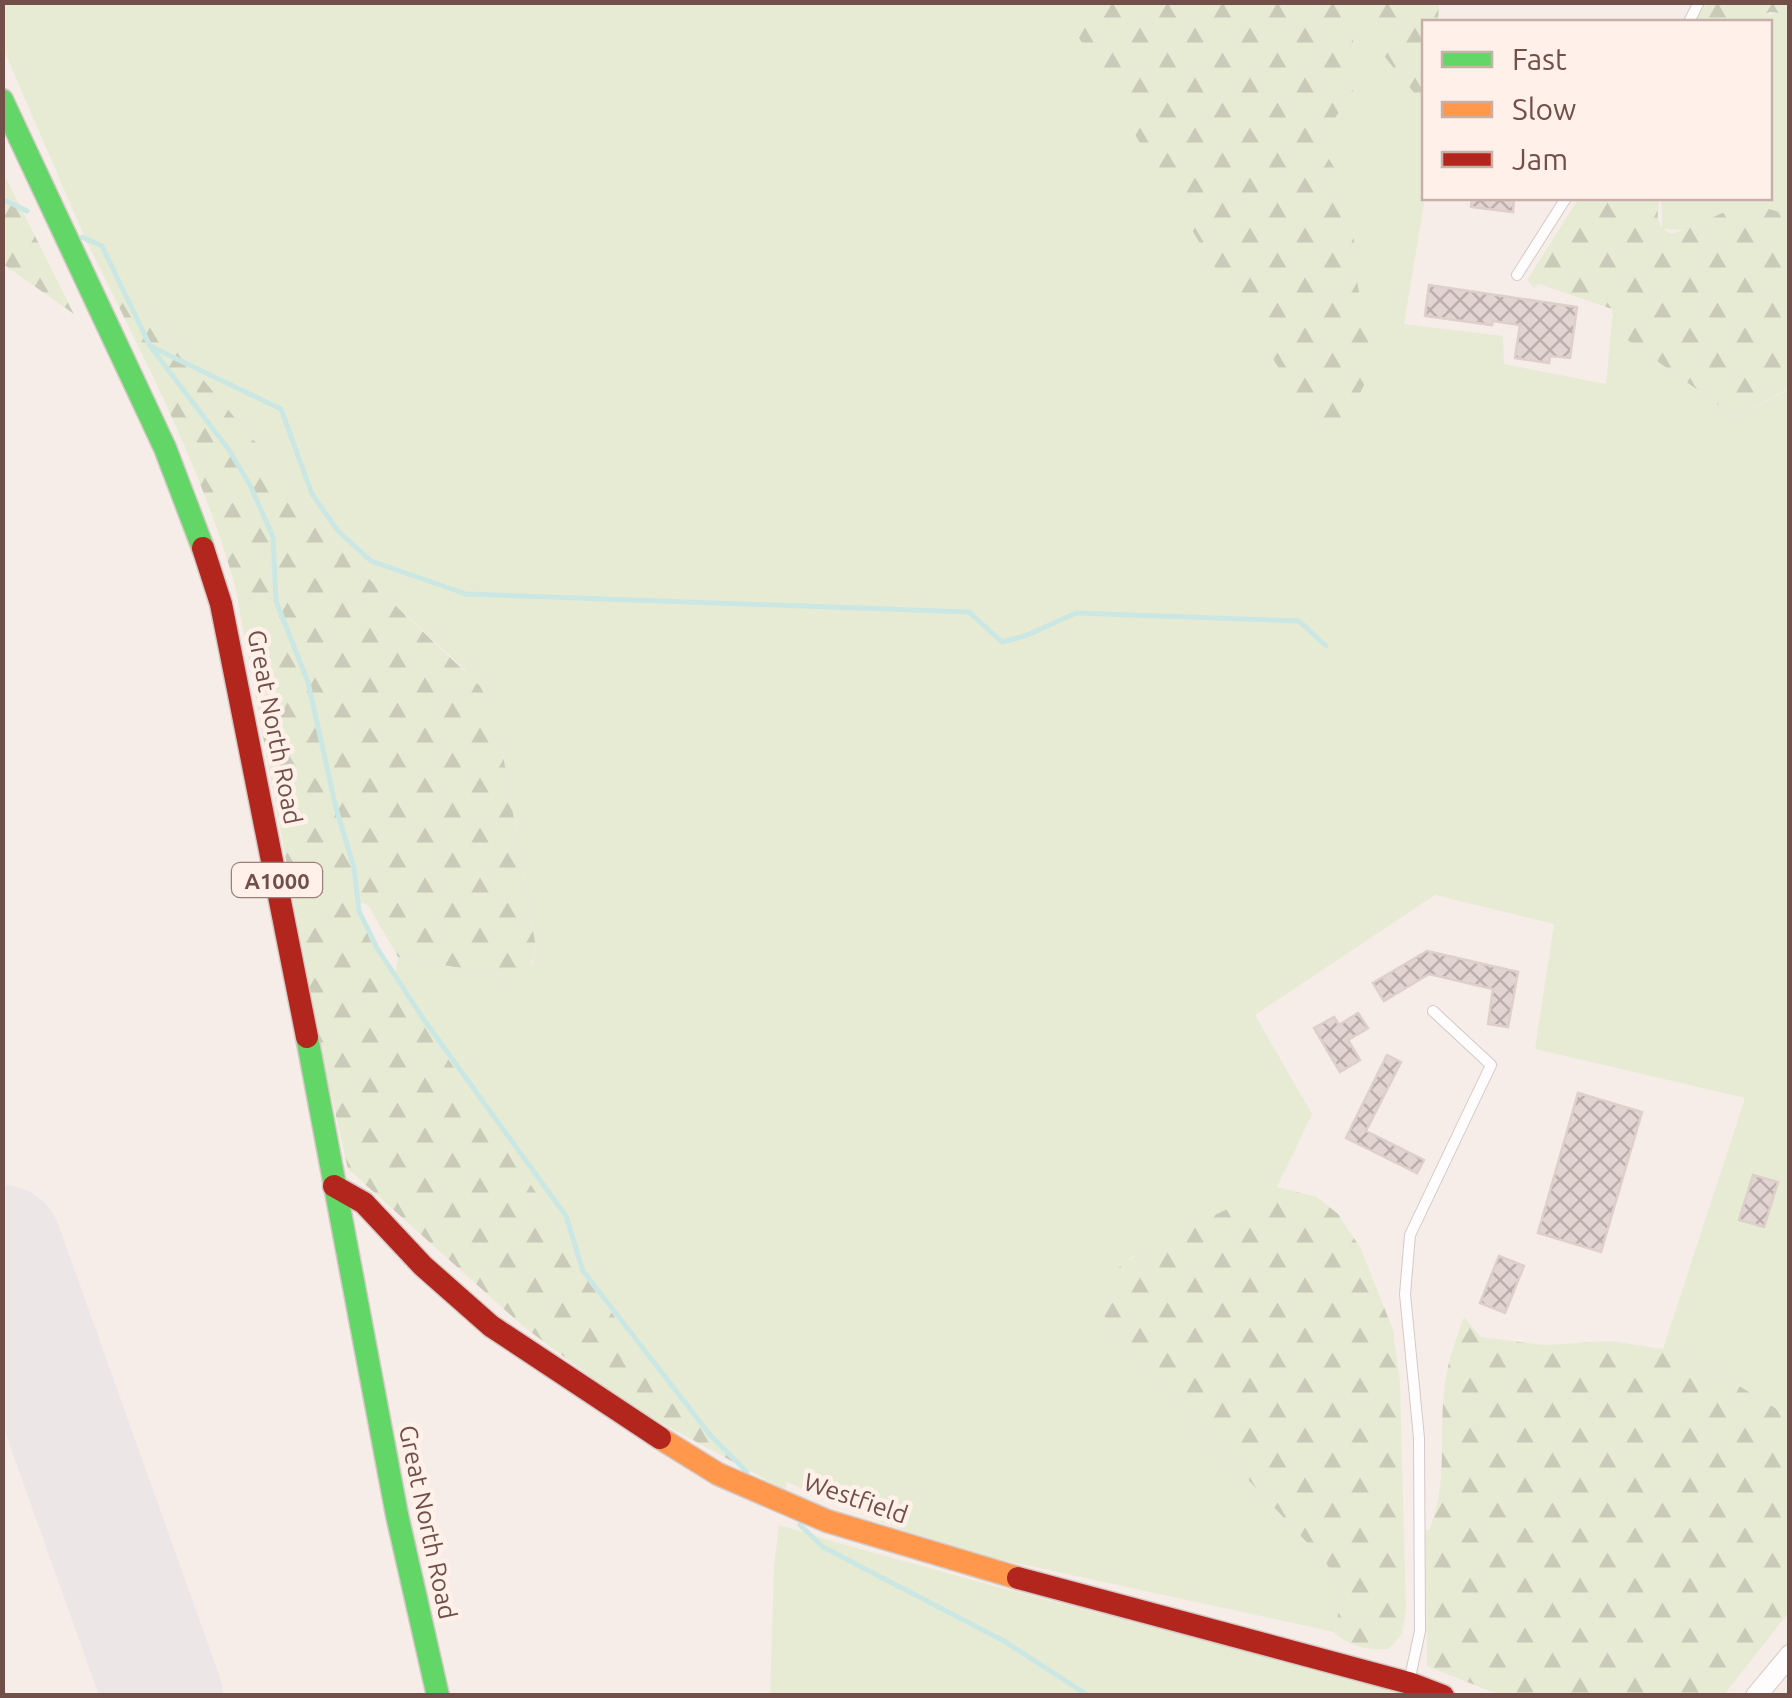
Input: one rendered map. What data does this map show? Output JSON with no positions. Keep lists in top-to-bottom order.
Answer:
{
  "streets": {
    "main road": ["Great North Road", "A1000", "Westfield"]
  },
  "crossings": [
    ["Great North Road", "Westfield"]
  ],
  "legend": ["Fast", "Slow", "Jam"]
}
